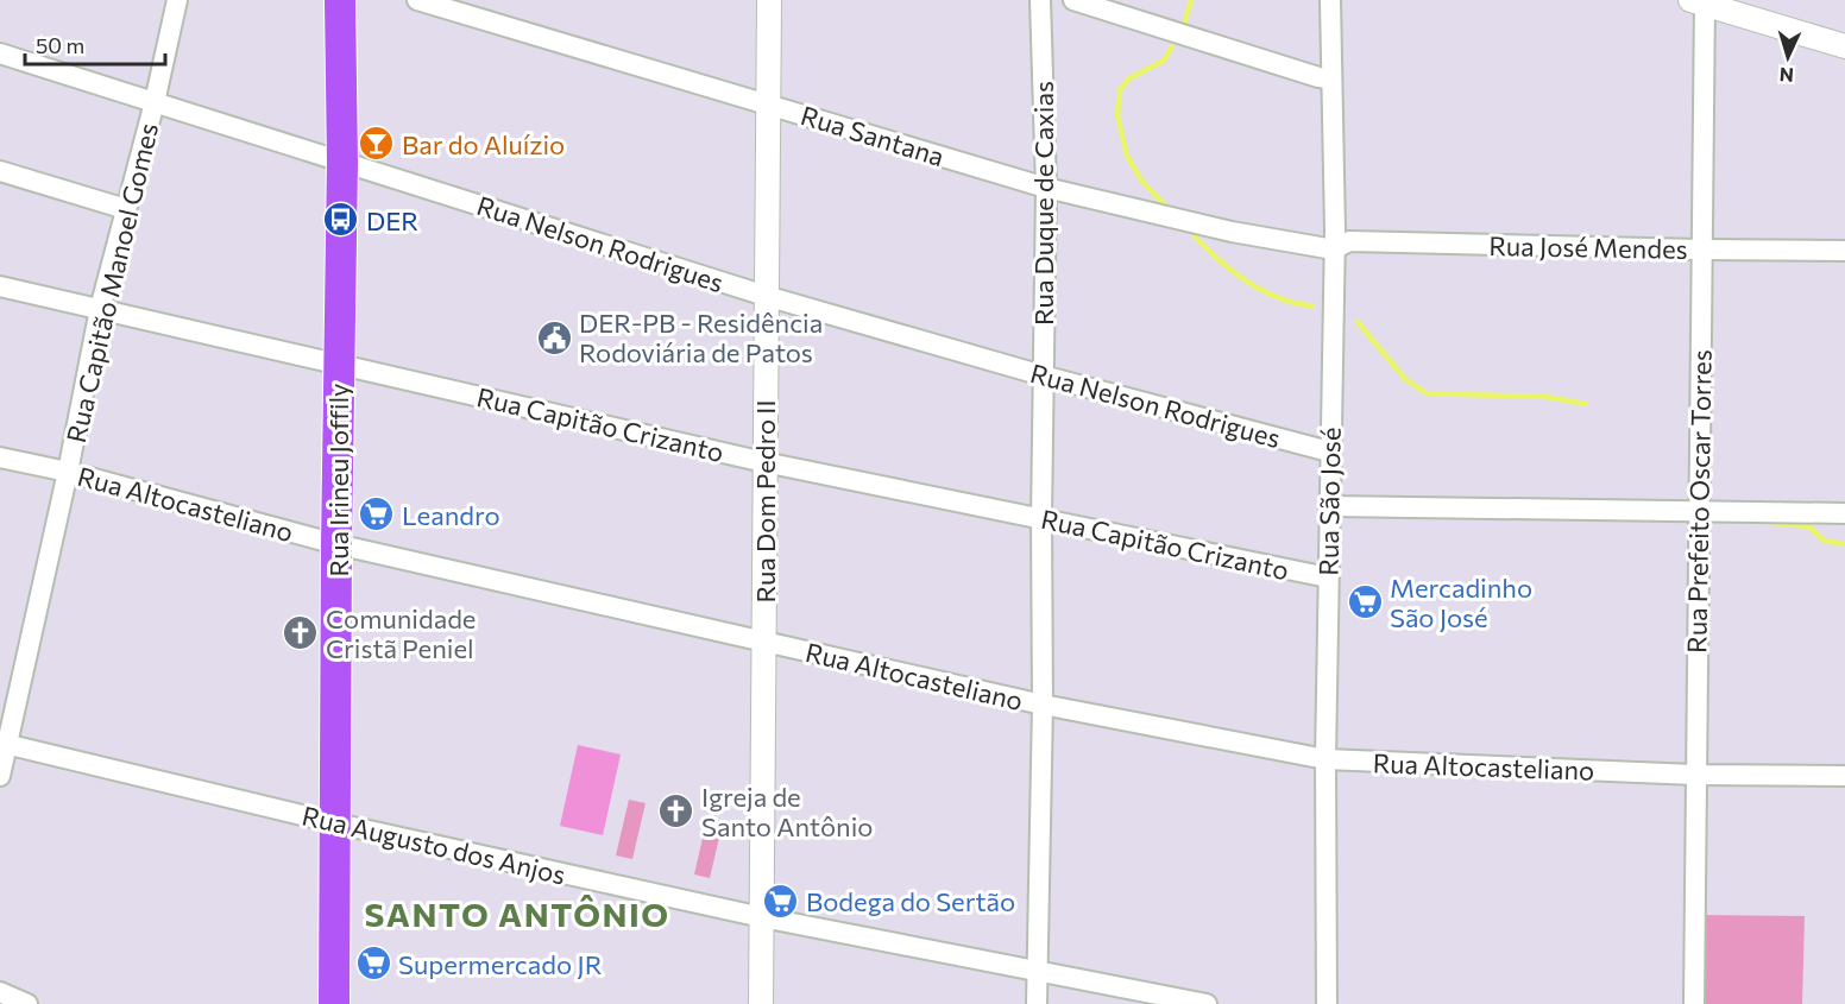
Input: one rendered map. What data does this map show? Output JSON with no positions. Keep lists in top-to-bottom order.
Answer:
{
  "streets": {
    "main road": ["Rua Irineu Joffily"],
    "street": [
      "Rua Santana",
      "Rua Duque de Caxias",
      "Rua Nelson Rodrigues",
      "Rua José Mendes",
      "Rua Capitão Manoel Gomes",
      "Rua Capitão Crizanto",
      "Rua Dom Pedro II",
      "Rua São José",
      "Rua Prefeito Oscar Torres",
      "Rua Altocasteliano",
      "Rua Augusto dos Anjos"
    ]
  },
  "crossings": [
    ["Rua Santana", "Rua Duque de Caxias"],
    ["Rua Santana", "Rua José Mendes"],
    ["Rua Santana", "Rua Dom Pedro II"],
    ["Rua Santana", "Rua São José"],
    ["Rua Duque de Caxias", "Rua Nelson Rodrigues"],
    ["Rua Duque de Caxias", "Rua Capitão Crizanto"],
    ["Rua Duque de Caxias", "Rua Altocasteliano"],
    ["Rua Duque de Caxias", "Rua Augusto dos Anjos"],
    ["Rua Nelson Rodrigues", "Rua Capitão Manoel Gomes"],
    ["Rua Nelson Rodrigues", "Rua Irineu Joffily"],
    ["Rua Nelson Rodrigues", "Rua Dom Pedro II"],
    ["Rua Nelson Rodrigues", "Rua São José"],
    ["Rua José Mendes", "Rua São José"],
    ["Rua José Mendes", "Rua Prefeito Oscar Torres"],
    ["Rua Capitão Manoel Gomes", "Rua Capitão Crizanto"],
    ["Rua Capitão Manoel Gomes", "Rua Altocasteliano"],
    ["Rua Capitão Manoel Gomes", "Rua Augusto dos Anjos"],
    ["Rua Capitão Crizanto", "Rua Irineu Joffily"],
    ["Rua Capitão Crizanto", "Rua Dom Pedro II"],
    ["Rua Capitão Crizanto", "Rua São José"],
    ["Rua Irineu Joffily", "Rua Altocasteliano"],
    ["Rua Irineu Joffily", "Rua Augusto dos Anjos"],
    ["Rua Dom Pedro II", "Rua Altocasteliano"],
    ["Rua Dom Pedro II", "Rua Augusto dos Anjos"],
    ["Rua São José", "Rua Altocasteliano"],
    ["Rua Prefeito Oscar Torres", "Rua Altocasteliano"]
  ],
  "districts": ["SANTO ANTÔNIO"],
  "places": {
    "bar": ["Bar do Aluízio"],
    "bus stop": ["DER"],
    "public building": ["DER-PB - Residência Rodoviária de Patos"],
    "supermarket": [
      "Leandro",
      "Mercadinho São José",
      "Bodega do Sertão",
      "Supermercado JR"
    ],
    "church": ["Comunidade Cristã Peniel", "Igreja de Santo Antônio"]
  },
  "scale_bar": "50 m",
  "north": "bottom"
}
